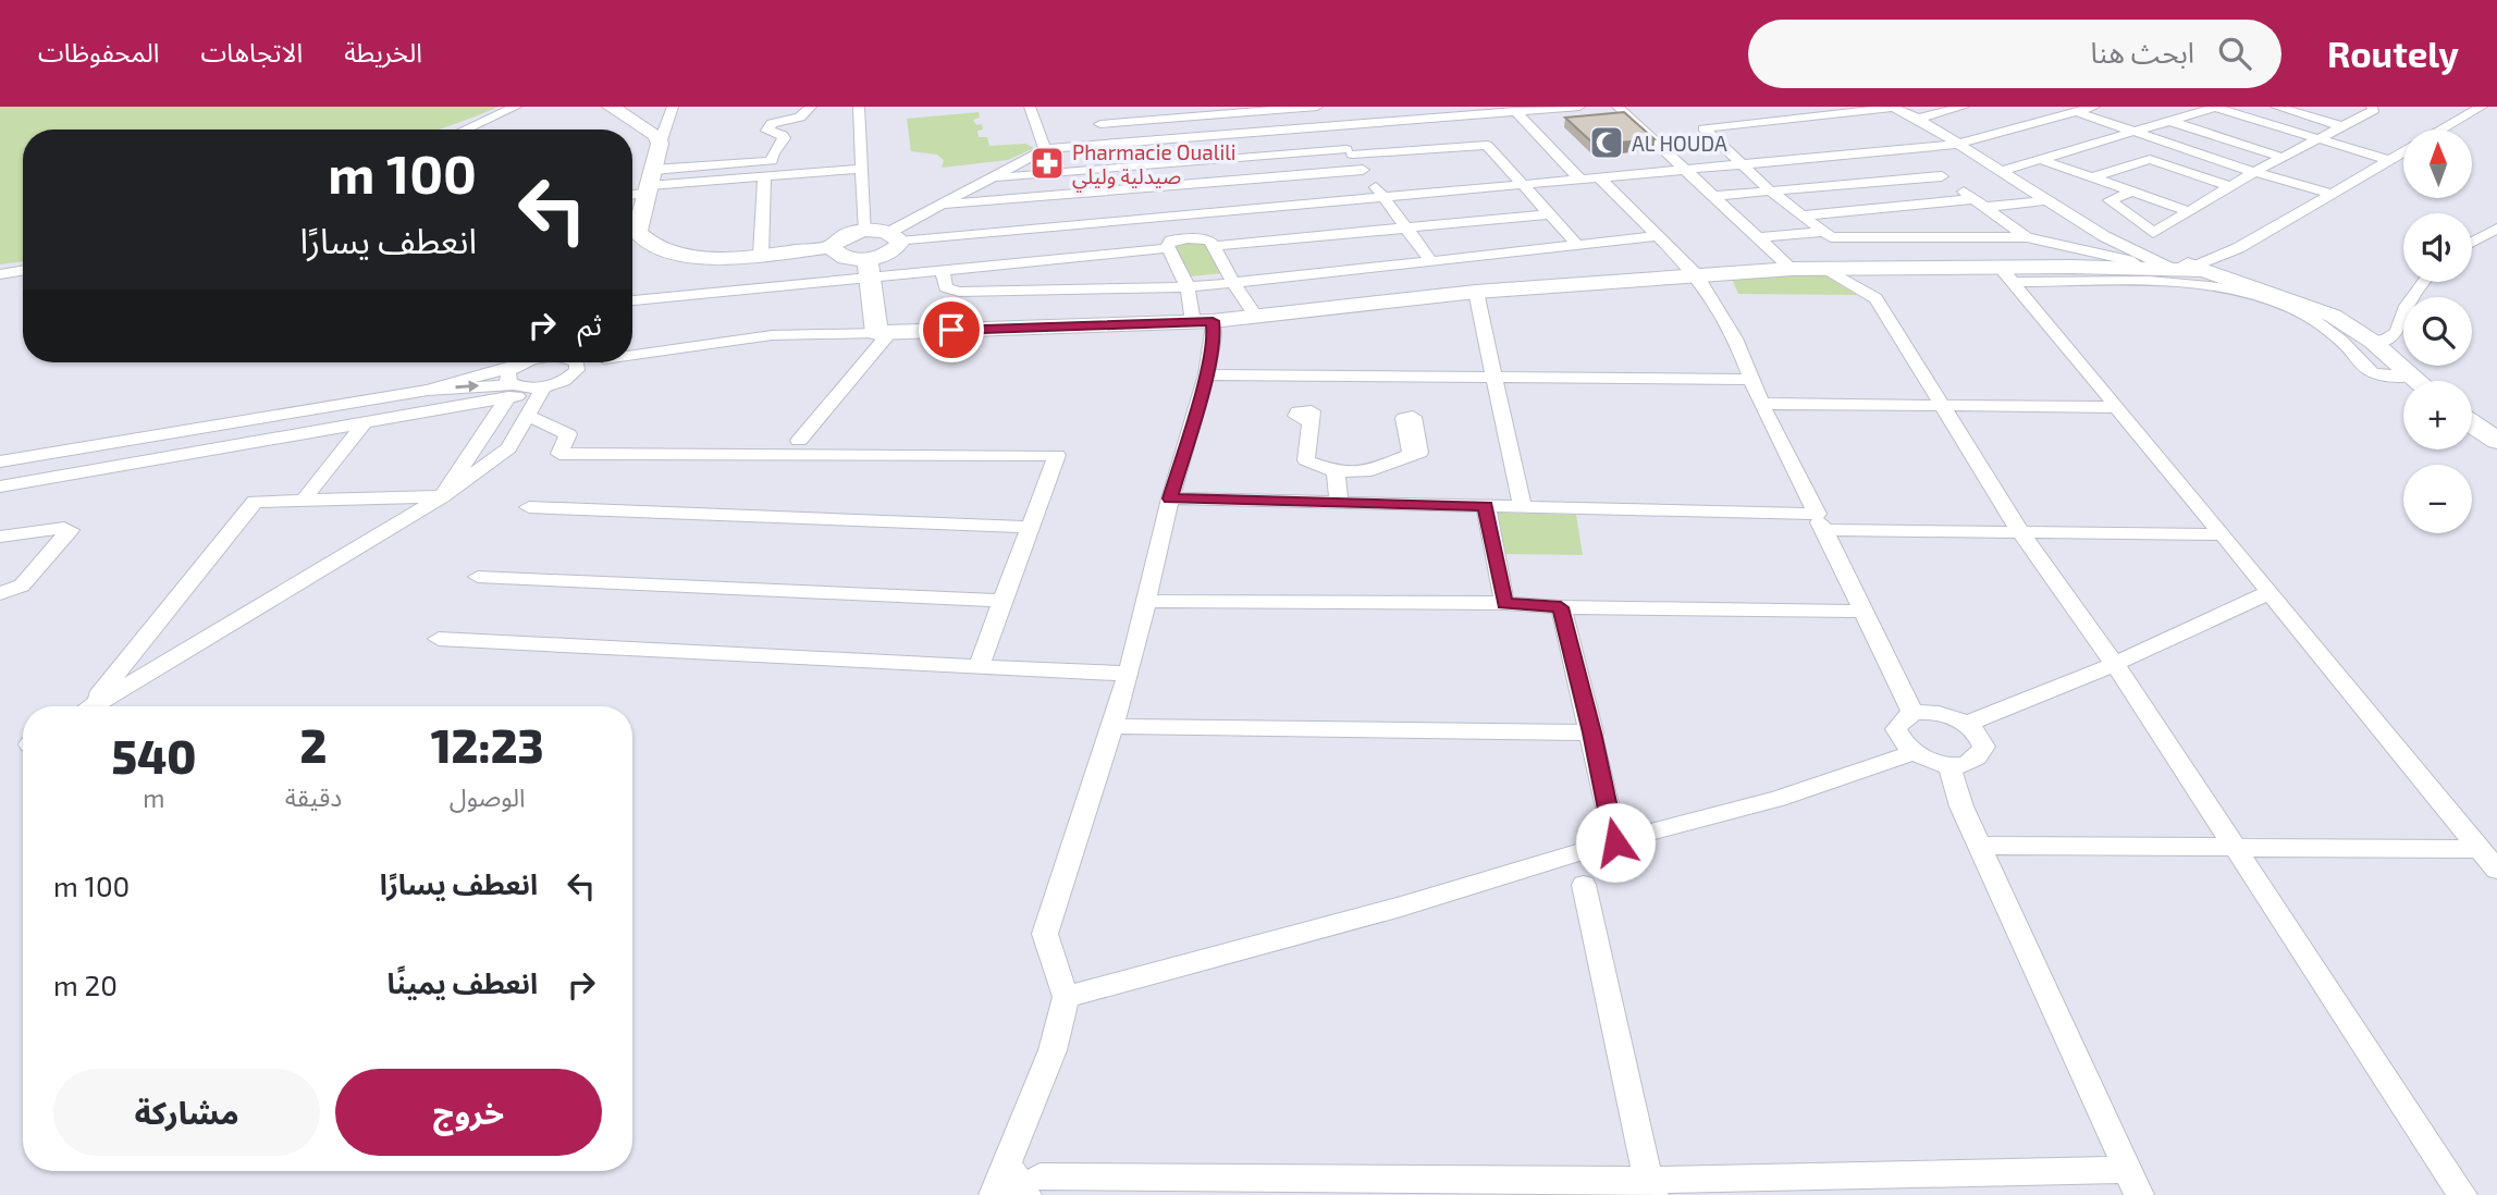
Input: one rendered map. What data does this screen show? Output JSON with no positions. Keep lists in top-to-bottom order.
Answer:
{
  "places": {
    "mosque": ["AL HOUDA"],
    "pharmacy": ["Pharmacie Oualili صيدلية وليلي"]
  },
  "north": "top",
  "page": {
    "header": "Routely",
    "search": "ابحث هنا",
    "nav": ["الخريطة", "الاتجاهات", "المحفوظات"],
    "map_buttons": ["+", "−"],
    "turn": ["100 m", "انعطف يسارًا"],
    "then": "ثم",
    "eta": [
      "12:23",
      "الوصول",
      "2",
      "دقيقة",
      "540",
      "m"
    ],
    "list": [
      {
        "name": "انعطف يسارًا",
        "value": "100 m"
      },
      {
        "name": "انعطف يمينًا",
        "value": "20 m"
      }
    ],
    "buttons": ["خروج", "مشاركة"]
  }
}
